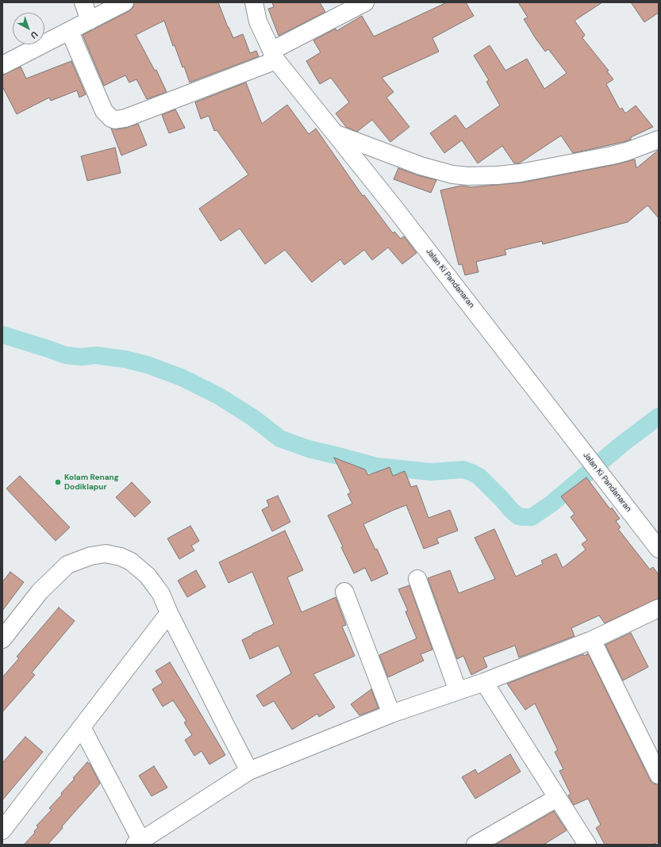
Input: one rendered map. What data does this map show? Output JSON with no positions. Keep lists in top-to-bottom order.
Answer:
{
  "streets": {
    "street": ["Jalan Ki Pandanaran"]
  },
  "places": ["Kolam Renang Dodiklapur"],
  "north": "bottom right"
}
